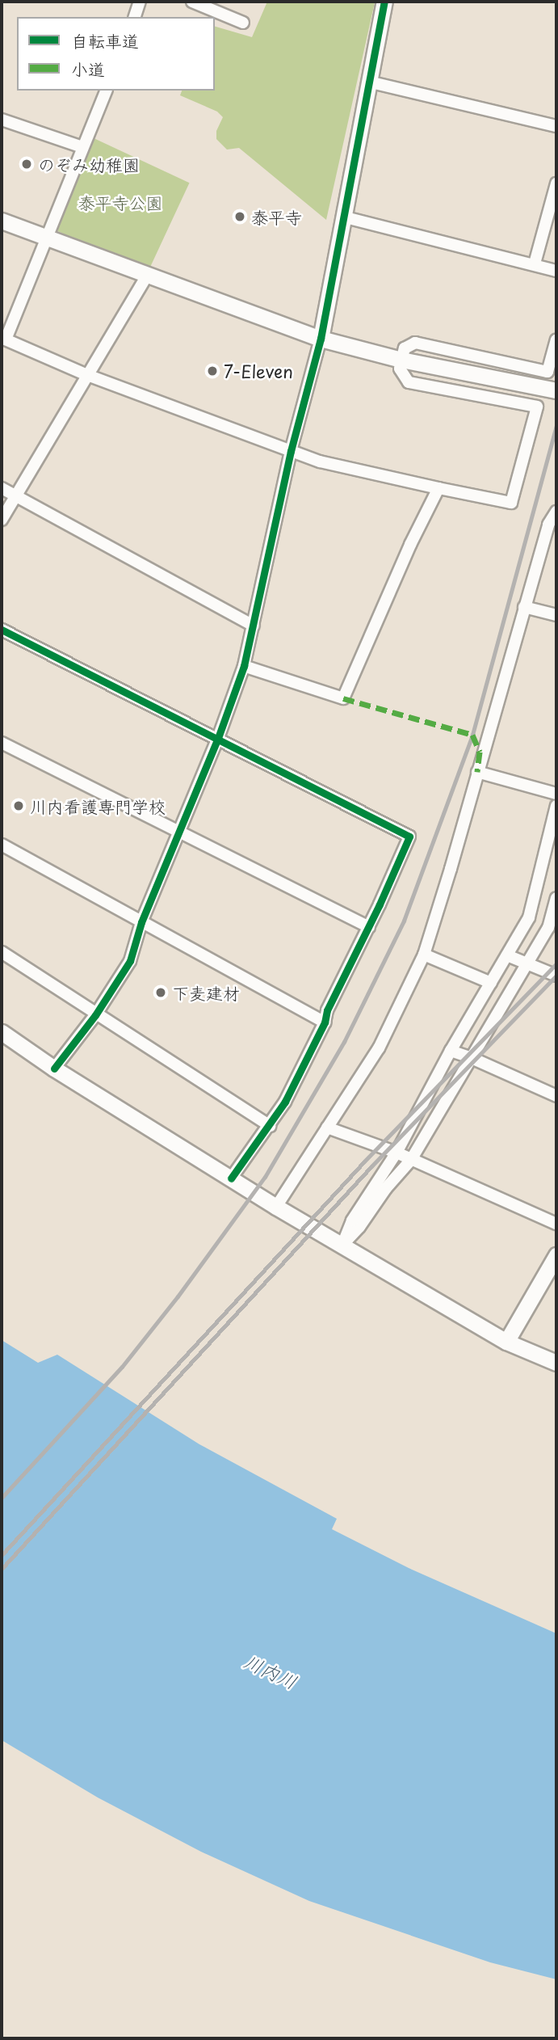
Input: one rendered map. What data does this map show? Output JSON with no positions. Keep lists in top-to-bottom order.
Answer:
{
  "water": ["川内川"],
  "parks": ["泰平寺公園"],
  "places": [
    "のぞみ幼稚園",
    "泰平寺",
    "7-Eleven",
    "川内看護専門学校",
    "下麦建材"
  ],
  "legend": ["自転車道", "小道"]
}
